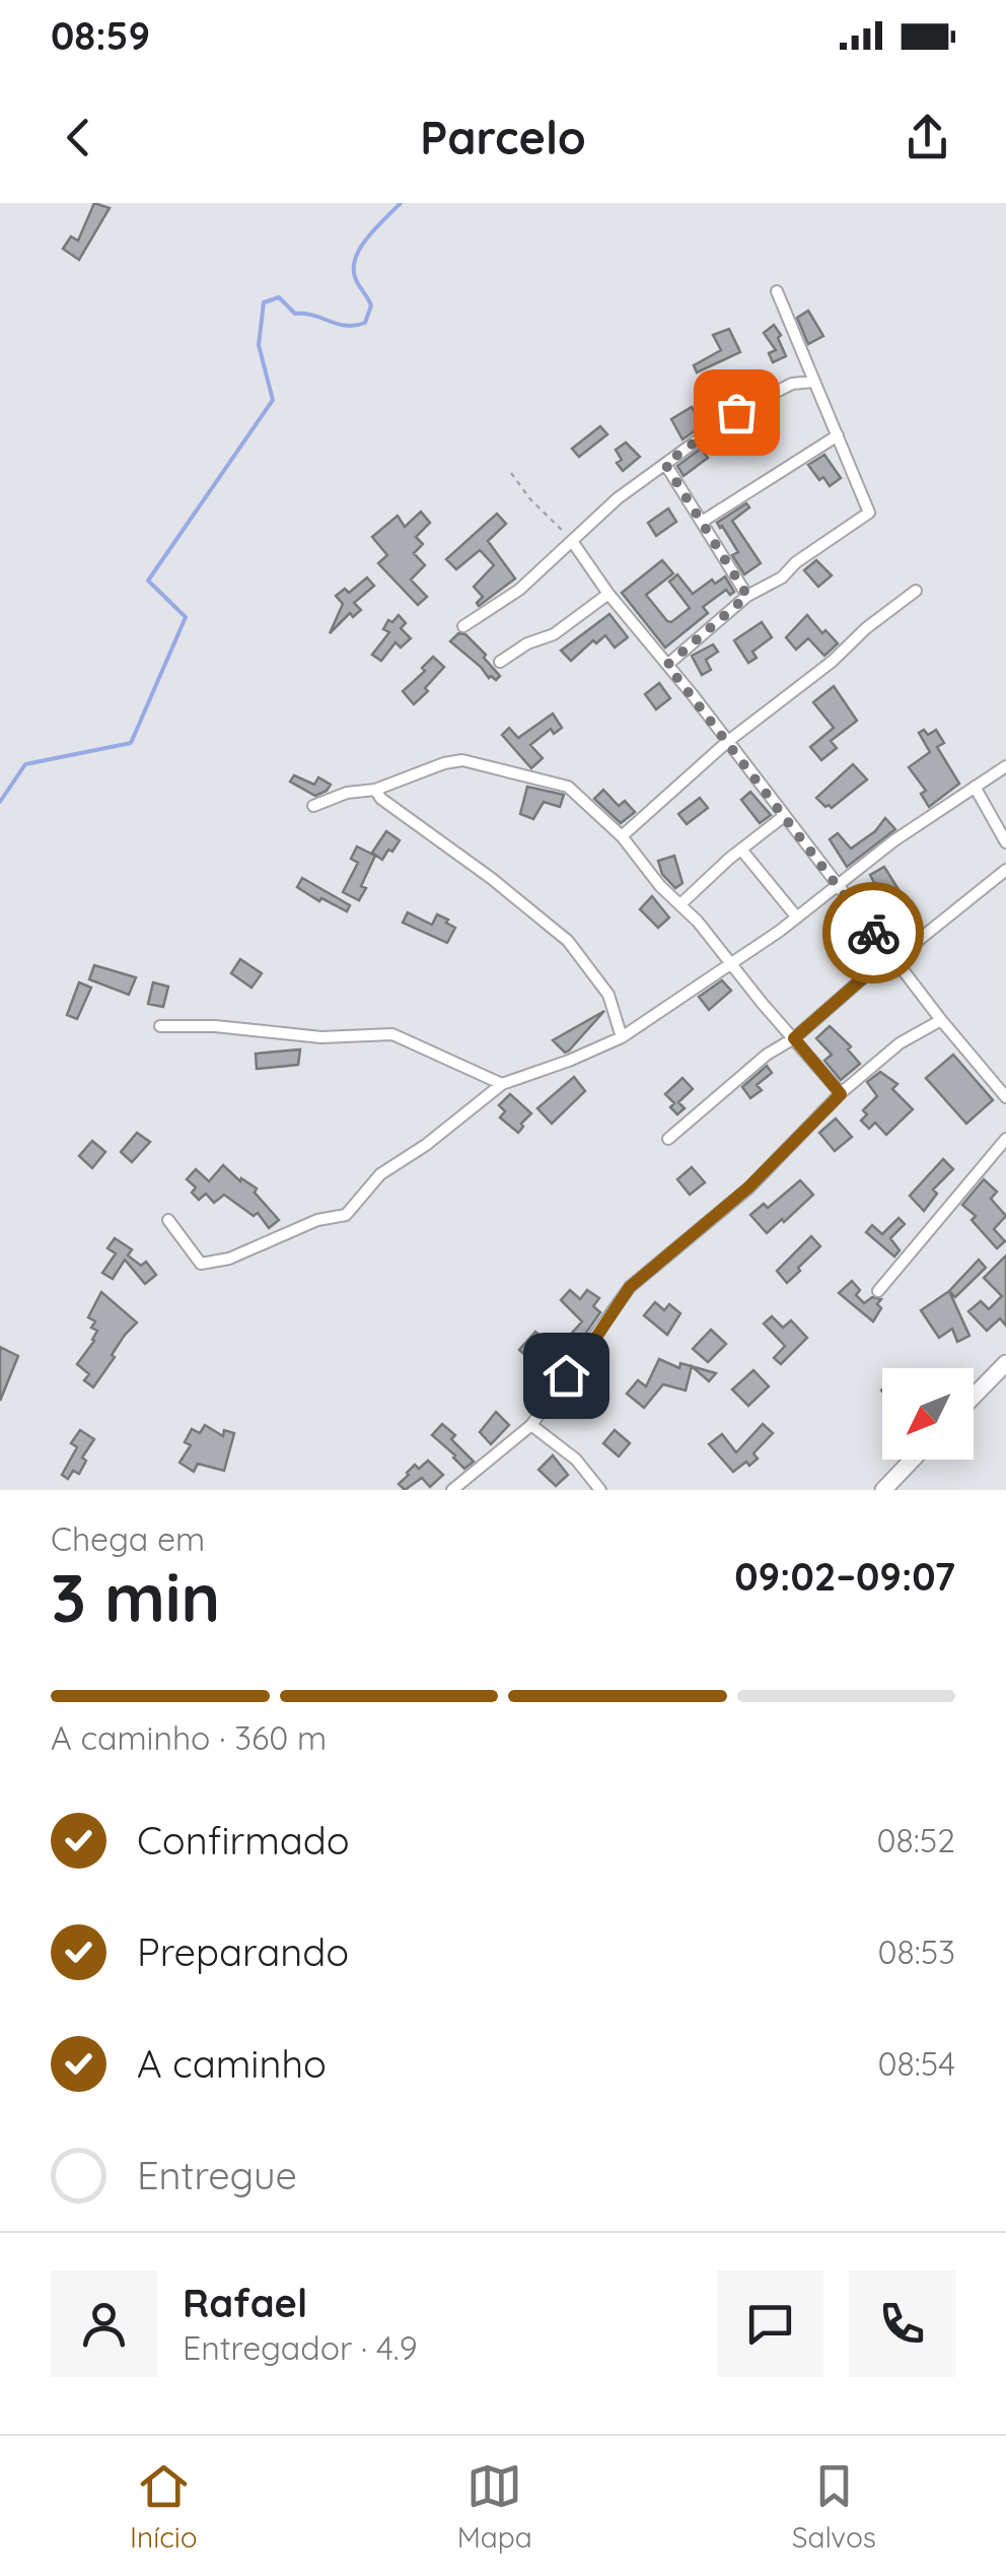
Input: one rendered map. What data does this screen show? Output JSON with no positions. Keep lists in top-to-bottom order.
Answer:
{
  "north": "bottom left",
  "page": {
    "status": "08:59",
    "header": "Parcelo",
    "heading": ["3 min", "Chega em", "09:02–09:07"],
    "panel": ["Rafael", "Entregador · 4.9"],
    "bar": "A caminho · 360 m",
    "list": [
      ["Confirmado", "08:52"],
      ["Preparando", "08:53"],
      ["A caminho", "08:54"],
      "Entregue"
    ],
    "tabs": ["Início", "Mapa", "Salvos"]
  }
}
